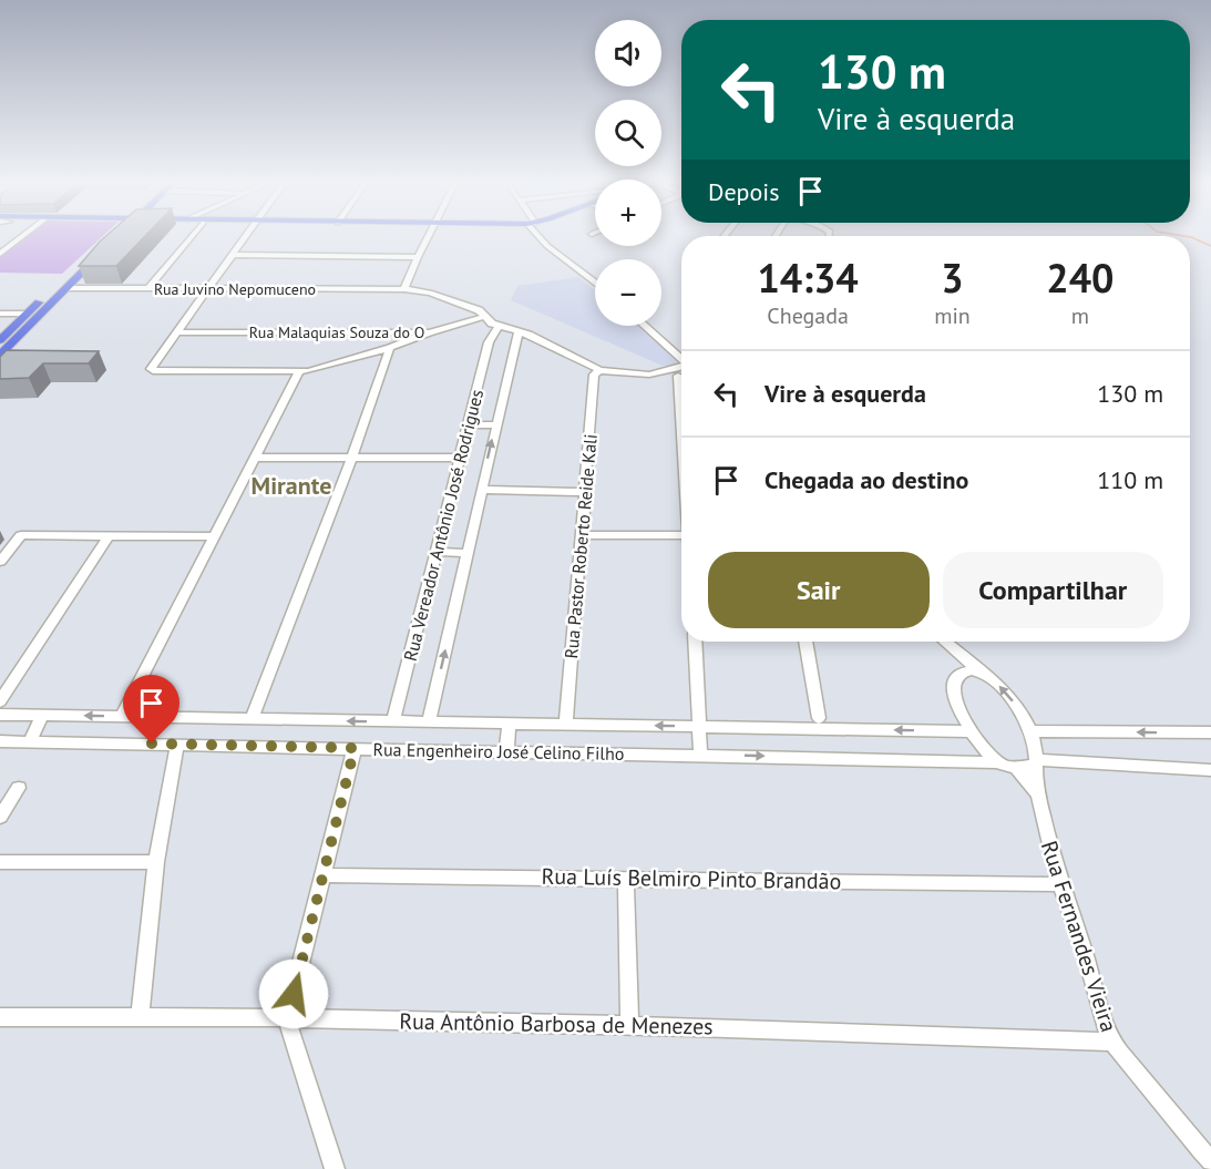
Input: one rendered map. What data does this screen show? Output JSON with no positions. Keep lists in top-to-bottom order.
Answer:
{
  "streets": {
    "street": [
      "Rua Juvino Nepomuceno",
      "Rua Malaquias Souza do O",
      "Rua Vereador Antônio José Rodrigues",
      "Rua Pastor Roberto Reide Kali",
      "Rua Engenheiro José Celino Filho",
      "Rua Luís Belmiro Pinto Brandão",
      "Rua Fernandes Vieira",
      "Rua Antônio Barbosa de Menezes"
    ]
  },
  "crossings": [
    ["Rua Juvino Nepomuceno", "Rua Malaquias Souza do O"],
    ["Rua Vereador Antônio José Rodrigues", "Rua Engenheiro José Celino Filho"],
    ["Rua Pastor Roberto Reide Kali", "Rua Engenheiro José Celino Filho"],
    ["Rua Luís Belmiro Pinto Brandão", "Rua Fernandes Vieira"],
    ["Rua Fernandes Vieira", "Rua Antônio Barbosa de Menezes"]
  ],
  "districts": ["Mirante"],
  "page": {
    "map_buttons": ["+", "−"],
    "turn": ["130 m", "Vire à esquerda"],
    "then": "Depois",
    "eta": [
      "14:34",
      "Chegada",
      "3",
      "min",
      "240",
      "m"
    ],
    "list": [
      {
        "name": "Vire à esquerda",
        "value": "130 m"
      },
      {
        "name": "Chegada ao destino",
        "value": "110 m"
      }
    ],
    "buttons": ["Sair", "Compartilhar"]
  }
}
